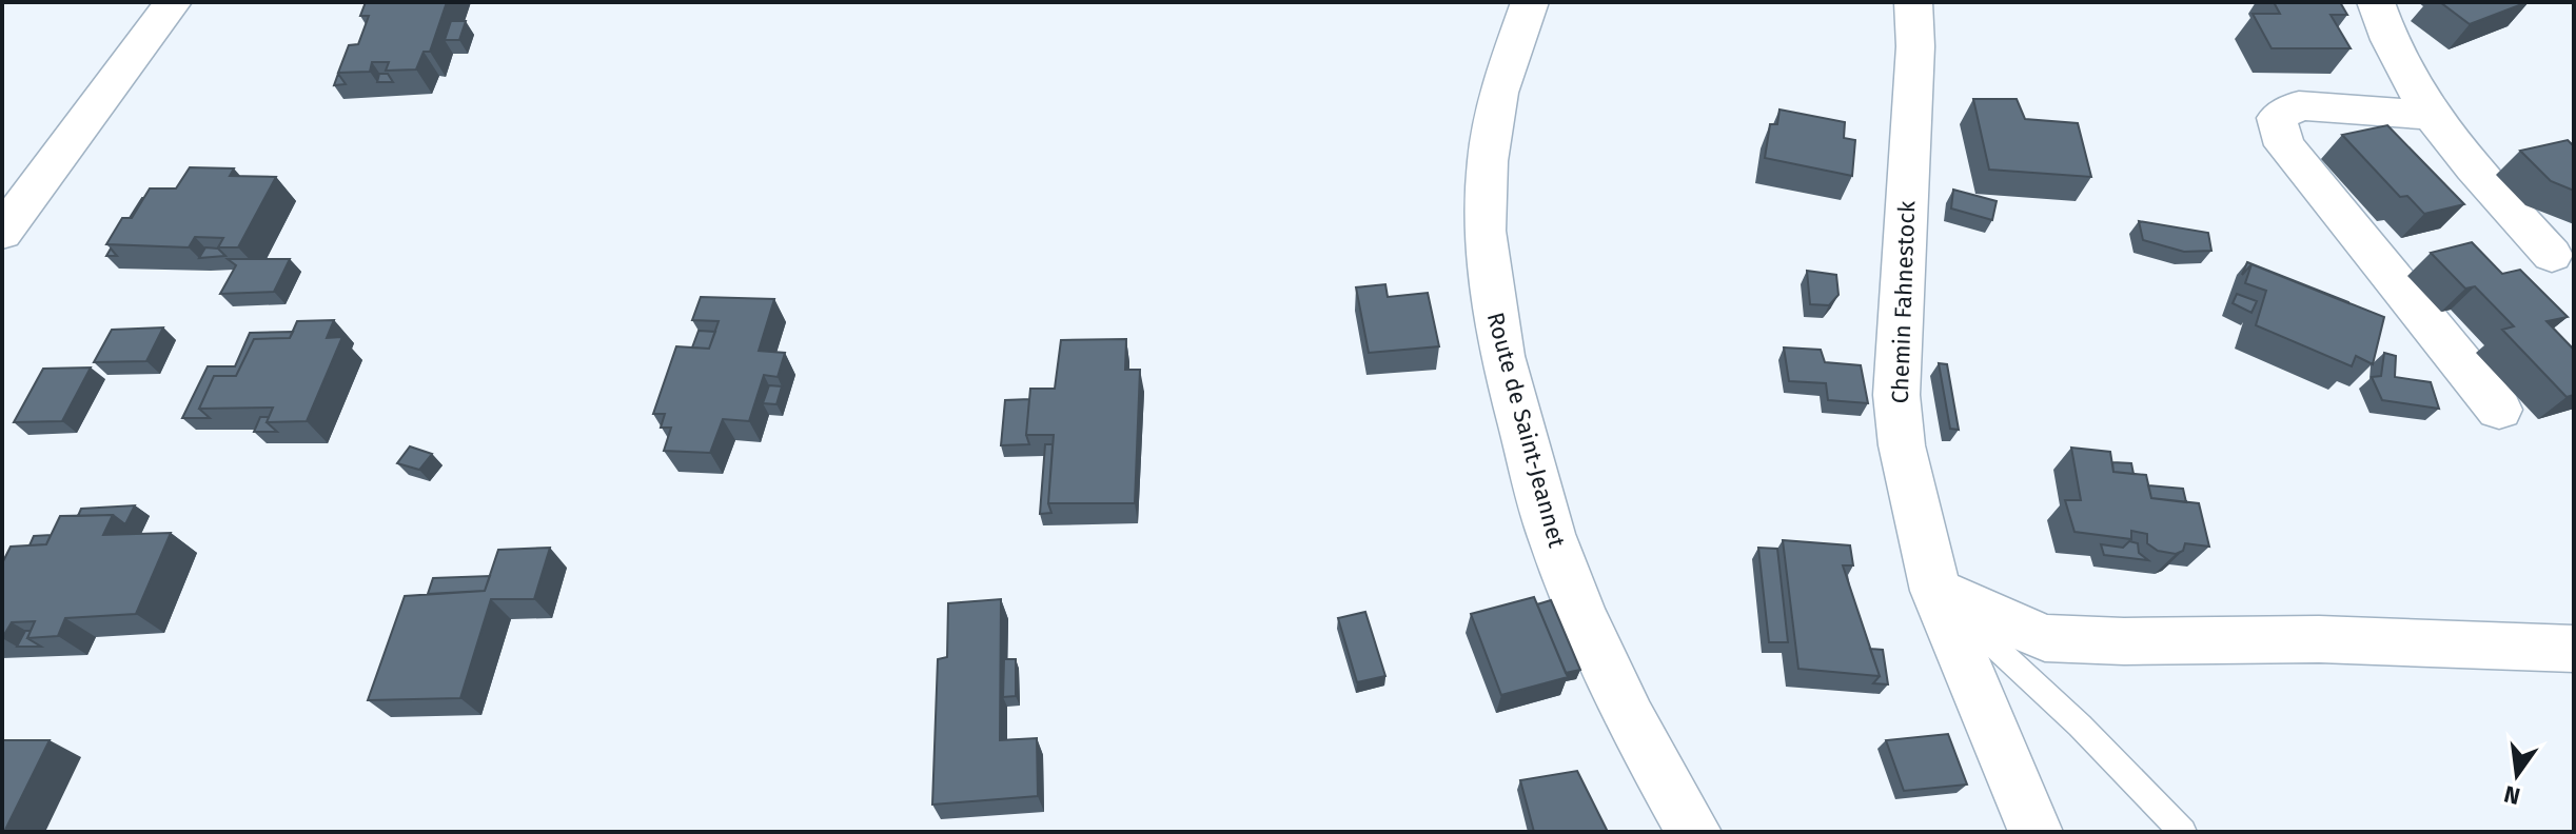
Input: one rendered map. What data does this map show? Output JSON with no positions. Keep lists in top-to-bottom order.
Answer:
{
  "streets": {
    "street": ["Chemin Fahnestock", "Route de Saint-Jeannet"]
  },
  "north": "bottom"
}
